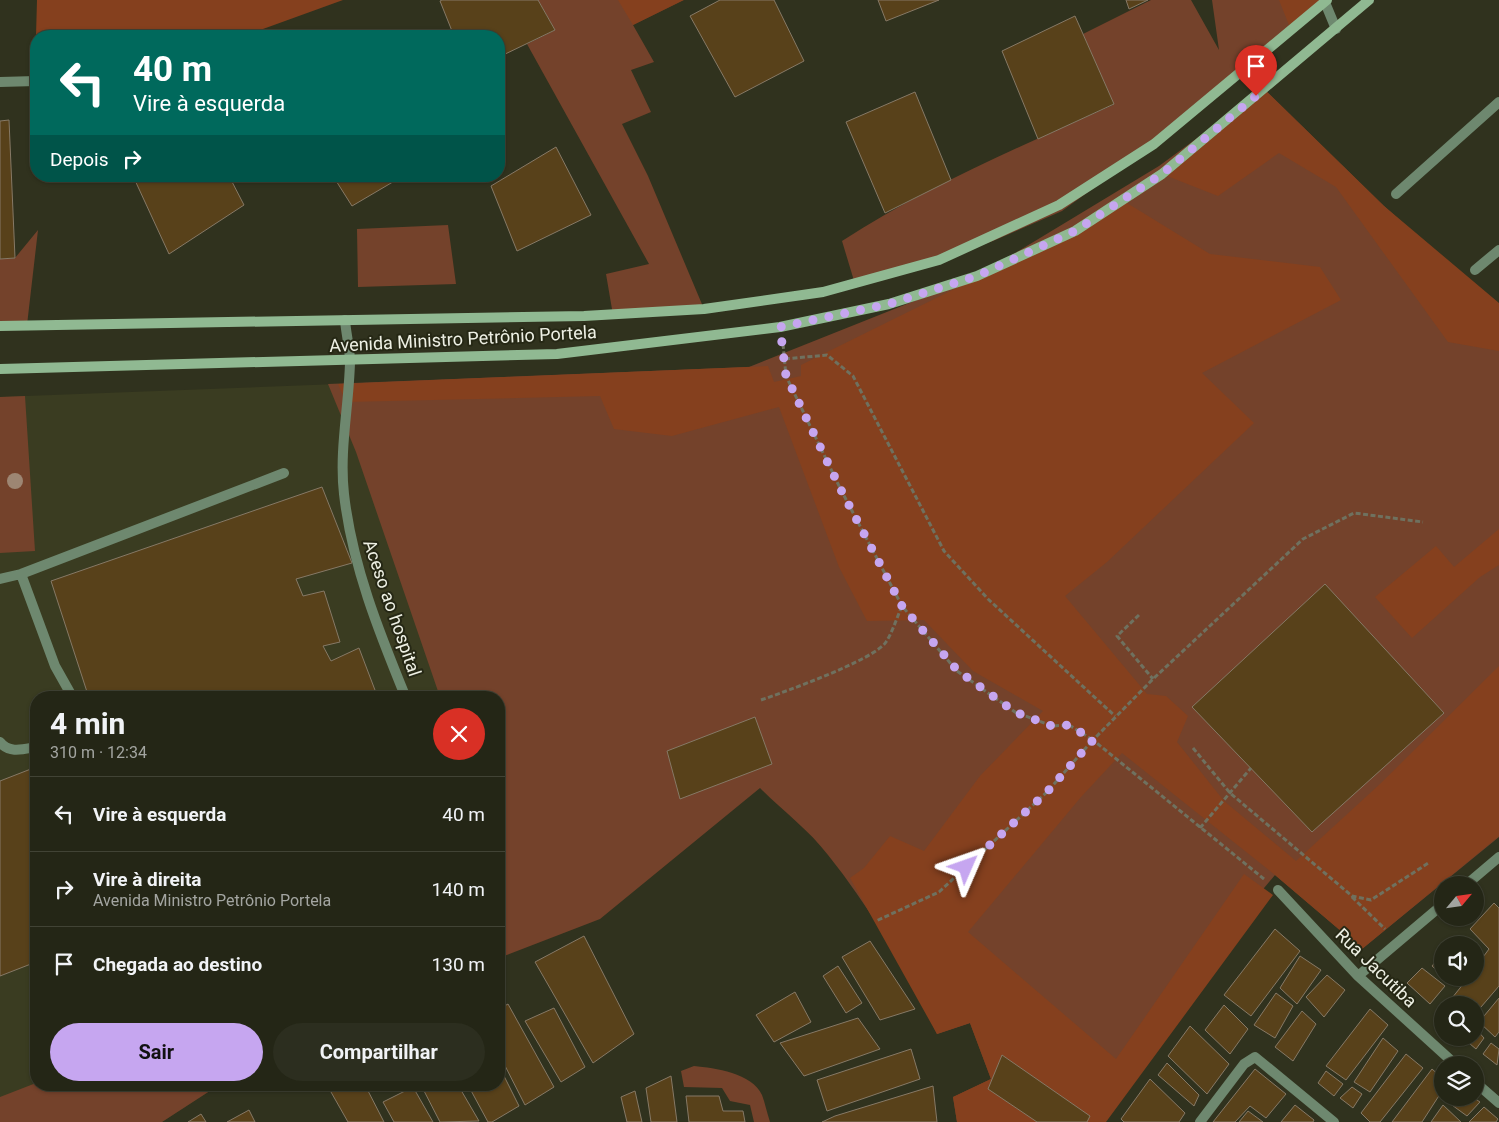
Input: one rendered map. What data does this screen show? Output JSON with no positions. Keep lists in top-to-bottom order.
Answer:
{
  "streets": {
    "street": ["Avenida Ministro Petrônio Portela", "Aceso ao hospital", "Rua Jacutiba"]
  },
  "crossings": [
    ["Avenida Ministro Petrônio Portela", "Aceso ao hospital"]
  ],
  "north": "top right",
  "page": {
    "turn": ["40 m", "Vire à esquerda"],
    "then": "Depois",
    "heading": ["4 min", "310 m · 12:34"],
    "list": [
      {
        "name": "Vire à esquerda",
        "value": "40 m"
      },
      {
        "name": "Vire à direita",
        "note": "Avenida Ministro Petrônio Portela",
        "value": "140 m"
      },
      {
        "name": "Chegada ao destino",
        "value": "130 m"
      }
    ],
    "buttons": ["Sair", "Compartilhar"]
  }
}
